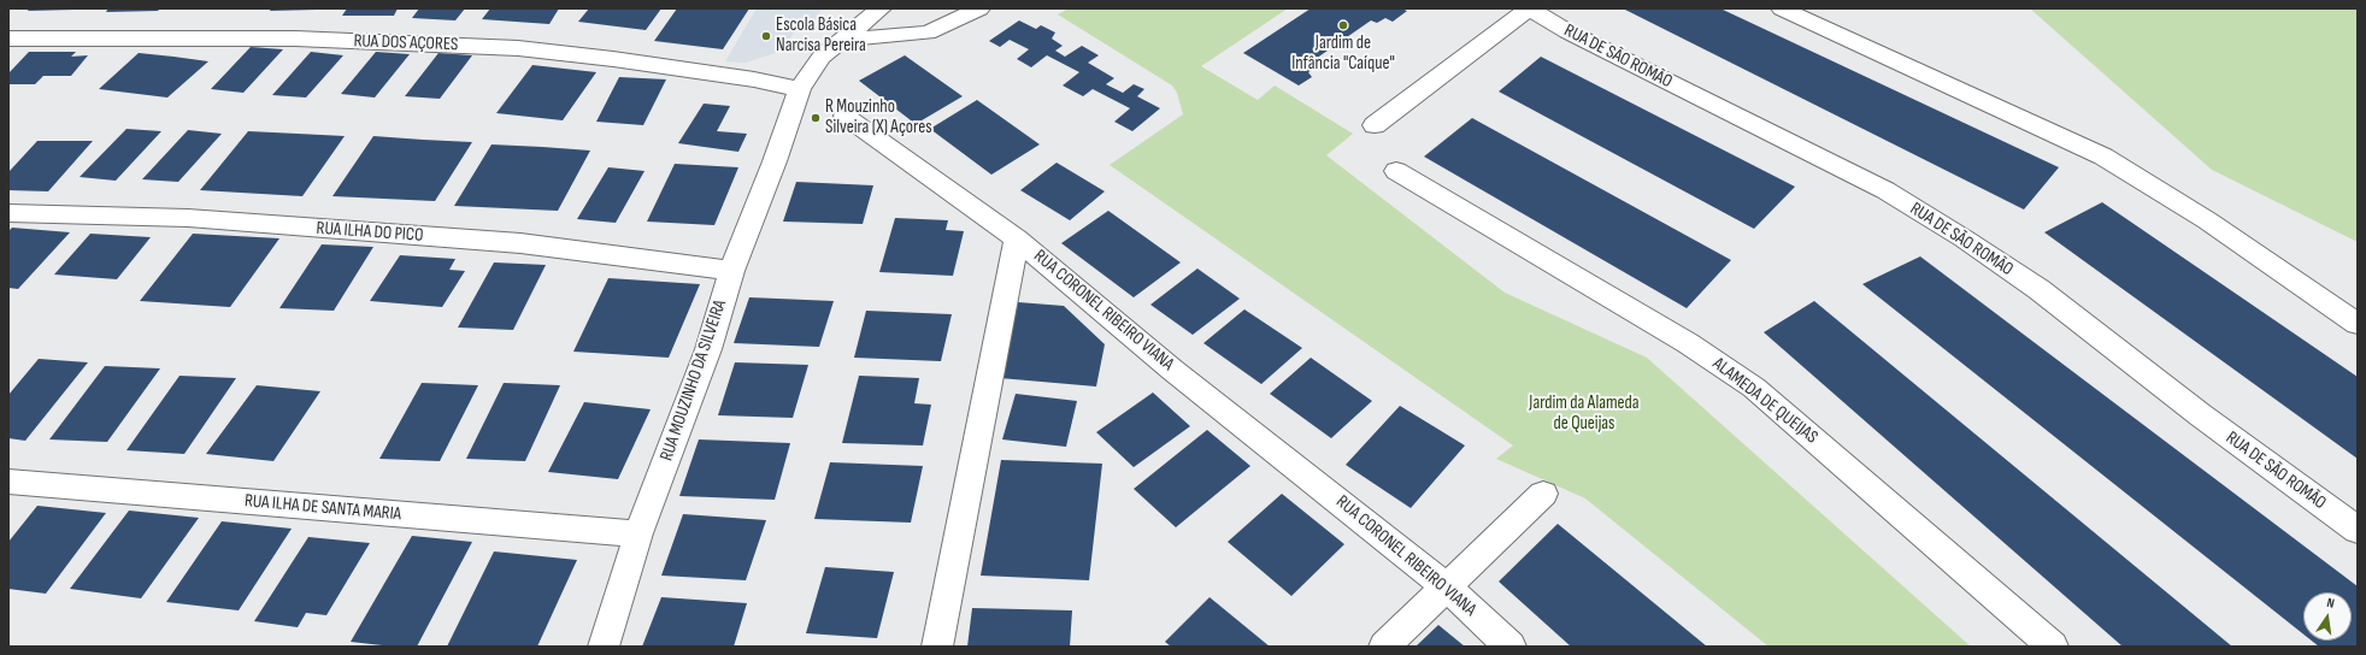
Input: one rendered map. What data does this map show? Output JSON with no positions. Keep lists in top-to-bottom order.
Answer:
{
  "streets": {
    "street": [
      "RUA DOS AÇORES",
      "RUA DE SÃO ROMÃO",
      "RUA ILHA DO PICO",
      "RUA CORONEL RIBEIRO VIANA",
      "RUA MOUZINHO DA SILVEIRA",
      "ALAMEDA DE QUEIJAS",
      "RUA ILHA DE SANTA MARIA"
    ]
  },
  "crossings": [
    ["RUA DOS AÇORES", "RUA MOUZINHO DA SILVEIRA"],
    ["RUA ILHA DO PICO", "RUA MOUZINHO DA SILVEIRA"],
    ["RUA MOUZINHO DA SILVEIRA", "RUA ILHA DE SANTA MARIA"]
  ],
  "parks": ["Jardim da Alameda de Queijas"],
  "places": ["Jardim de Infância \"Caíque\"", "Escola Básica Narcisa Pereira", "R Mouzinho Silveira (X) Açores"],
  "north": "top"
}
